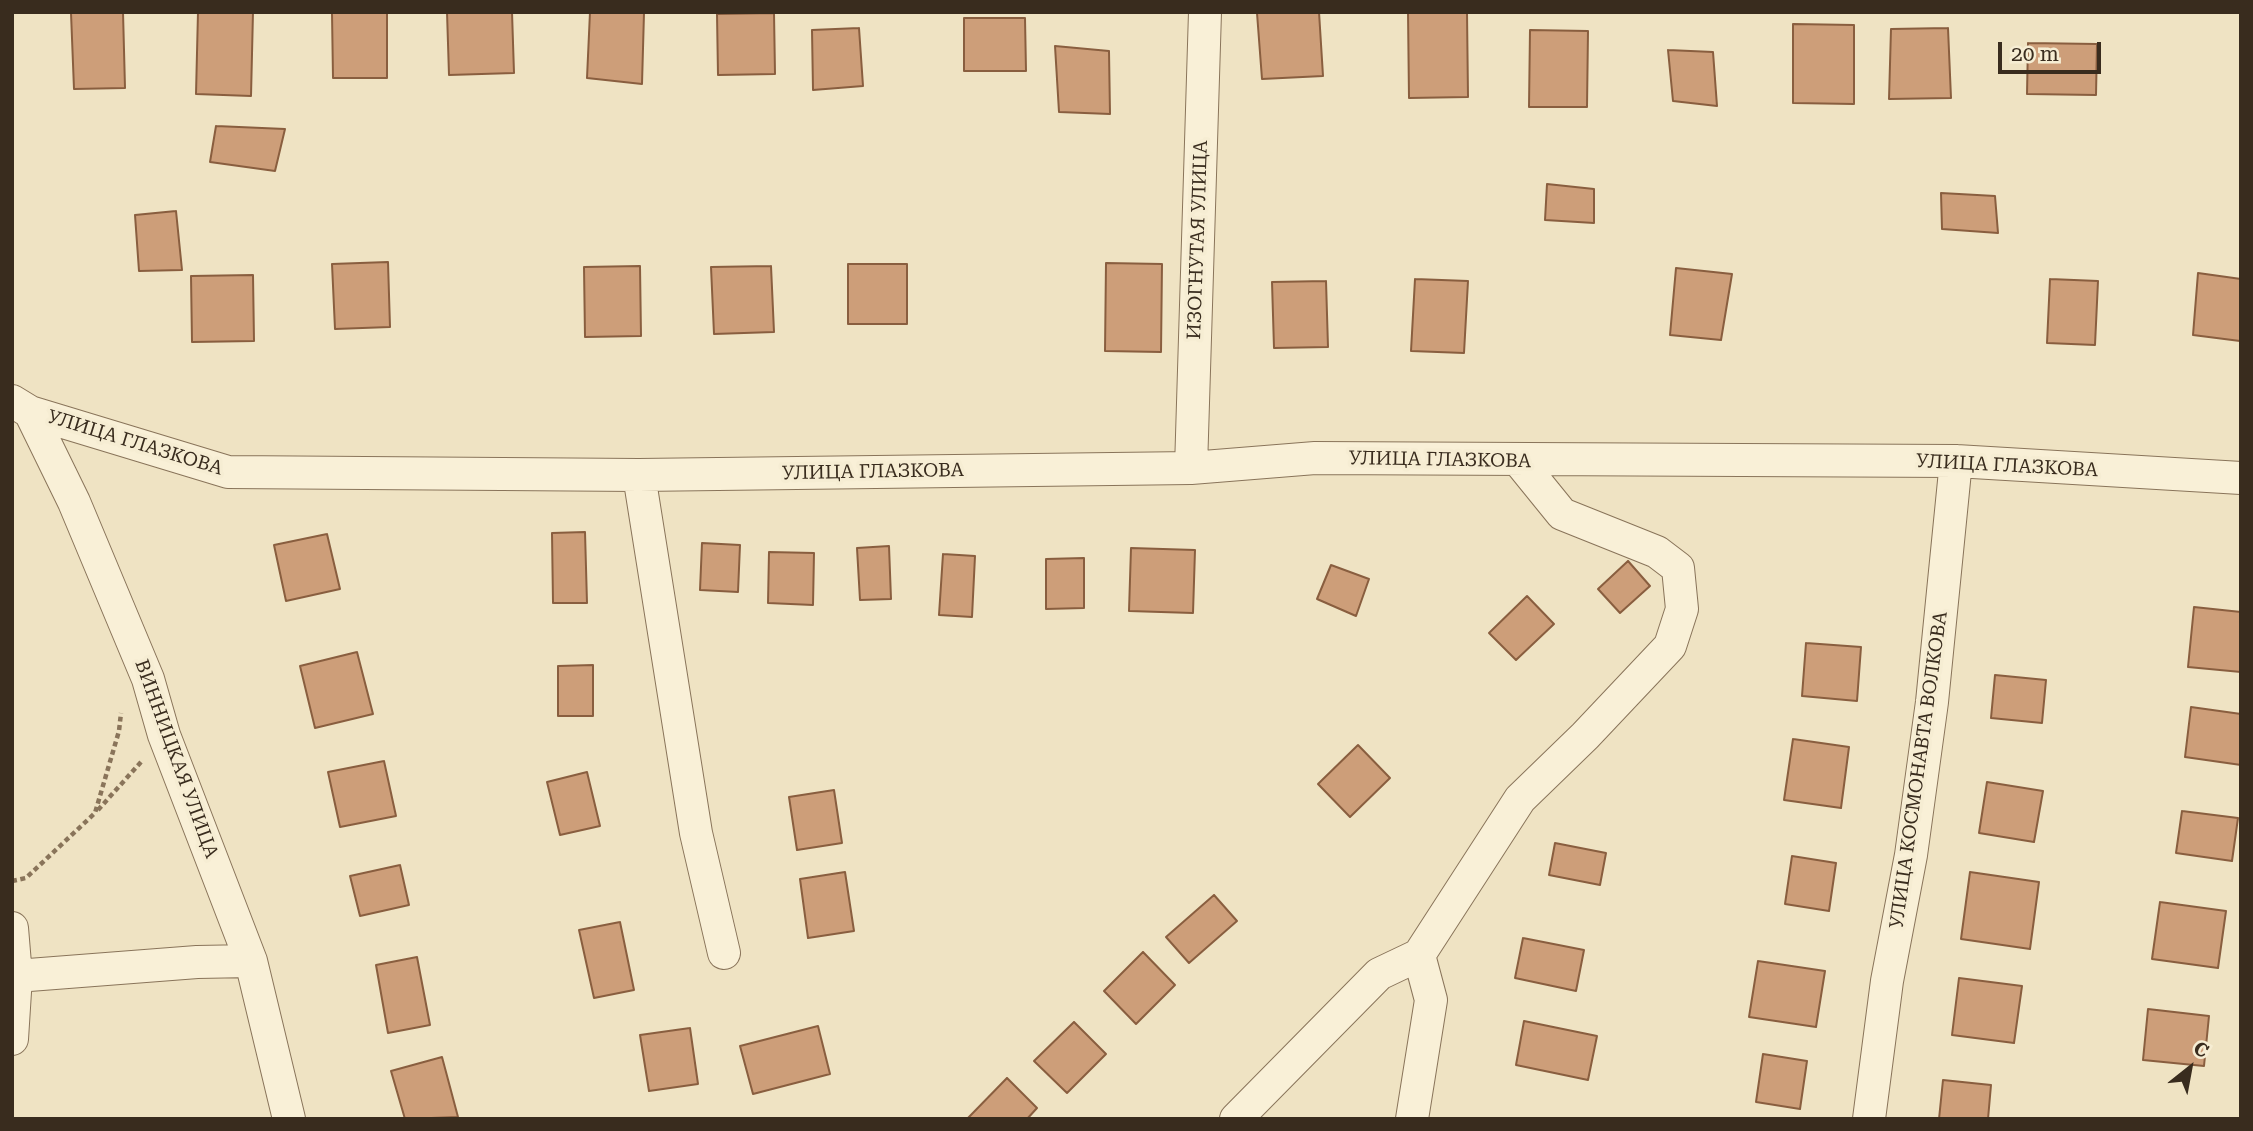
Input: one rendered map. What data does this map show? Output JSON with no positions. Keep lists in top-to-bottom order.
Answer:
{
  "streets": {
    "street": [
      "ИЗОГНУТАЯ УЛИЦА",
      "УЛИЦА ГЛАЗКОВА",
      "ВИННИЦКАЯ УЛИЦА",
      "УЛИЦА КОСМОНАВТА ВОЛКОВА"
    ]
  },
  "crossings": [
    ["ИЗОГНУТАЯ УЛИЦА", "УЛИЦА ГЛАЗКОВА"],
    ["УЛИЦА ГЛАЗКОВА", "ВИННИЦКАЯ УЛИЦА"],
    ["УЛИЦА ГЛАЗКОВА", "УЛИЦА КОСМОНАВТА ВОЛКОВА"]
  ],
  "scale_bar": "20 m",
  "north": "top right"
}
